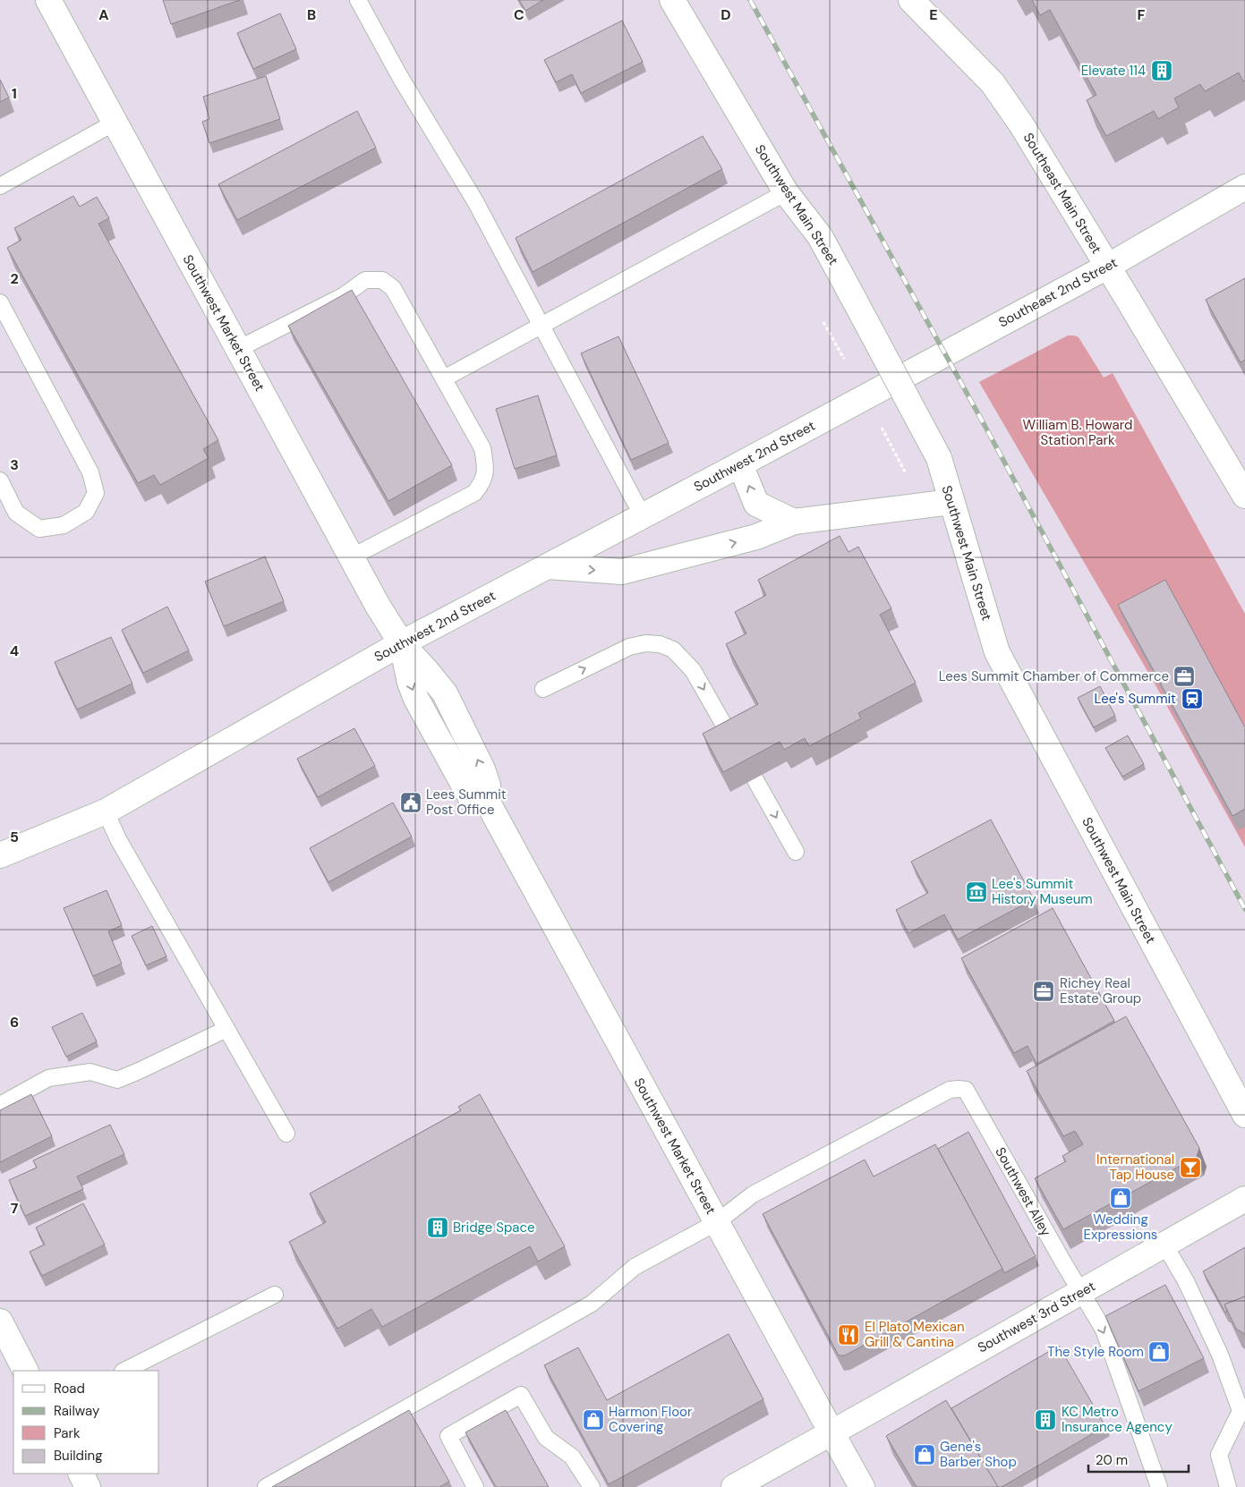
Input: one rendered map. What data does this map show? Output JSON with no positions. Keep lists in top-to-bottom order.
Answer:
{
  "streets": {
    "street": [
      "Southeast Main Street",
      "Southwest Main Street",
      "Southeast 2nd Street",
      "Southwest Market Street",
      "Southwest 2nd Street",
      "Southwest 3rd Street"
    ],
    "lane": ["Southwest Alley"]
  },
  "crossings": [
    ["Southeast Main Street", "Southeast 2nd Street"],
    ["Southeast 2nd Street", "Southwest 2nd Street"],
    ["Southwest Market Street", "Southwest 2nd Street"],
    ["Southwest Market Street", "Southwest Alley"],
    ["Southwest Market Street", "Southwest 3rd Street"],
    ["Southwest Alley", "Southwest 3rd Street"]
  ],
  "parks": ["William B. Howard Station Park"],
  "places": {
    "building": ["Elevate 114", "Bridge Space", "KC Metro Insurance Agency"],
    "office": ["Lees Summit Chamber of Commerce", "Richey Real Estate Group"],
    "station": ["Lee's Summit"],
    "public building": ["Lees Summit Post Office"],
    "museum": ["Lee's Summit History Museum"],
    "bar": ["International Tap House"],
    "shop": [
      "Wedding Expressions",
      "The Style Room",
      "Harmon Floor Covering",
      "Gene's Barber Shop"
    ],
    "restaurant": ["El Plato Mexican Grill & Cantina"]
  },
  "legend": [
    "Road",
    "Railway",
    "Park",
    "Building"
  ],
  "scale_bar": "20 m",
  "grid": {
    "columns": [
      "A",
      "B",
      "C",
      "D",
      "E",
      "F"
    ],
    "rows": [
      "1",
      "2",
      "3",
      "4",
      "5",
      "6",
      "7"
    ]
  }
}
